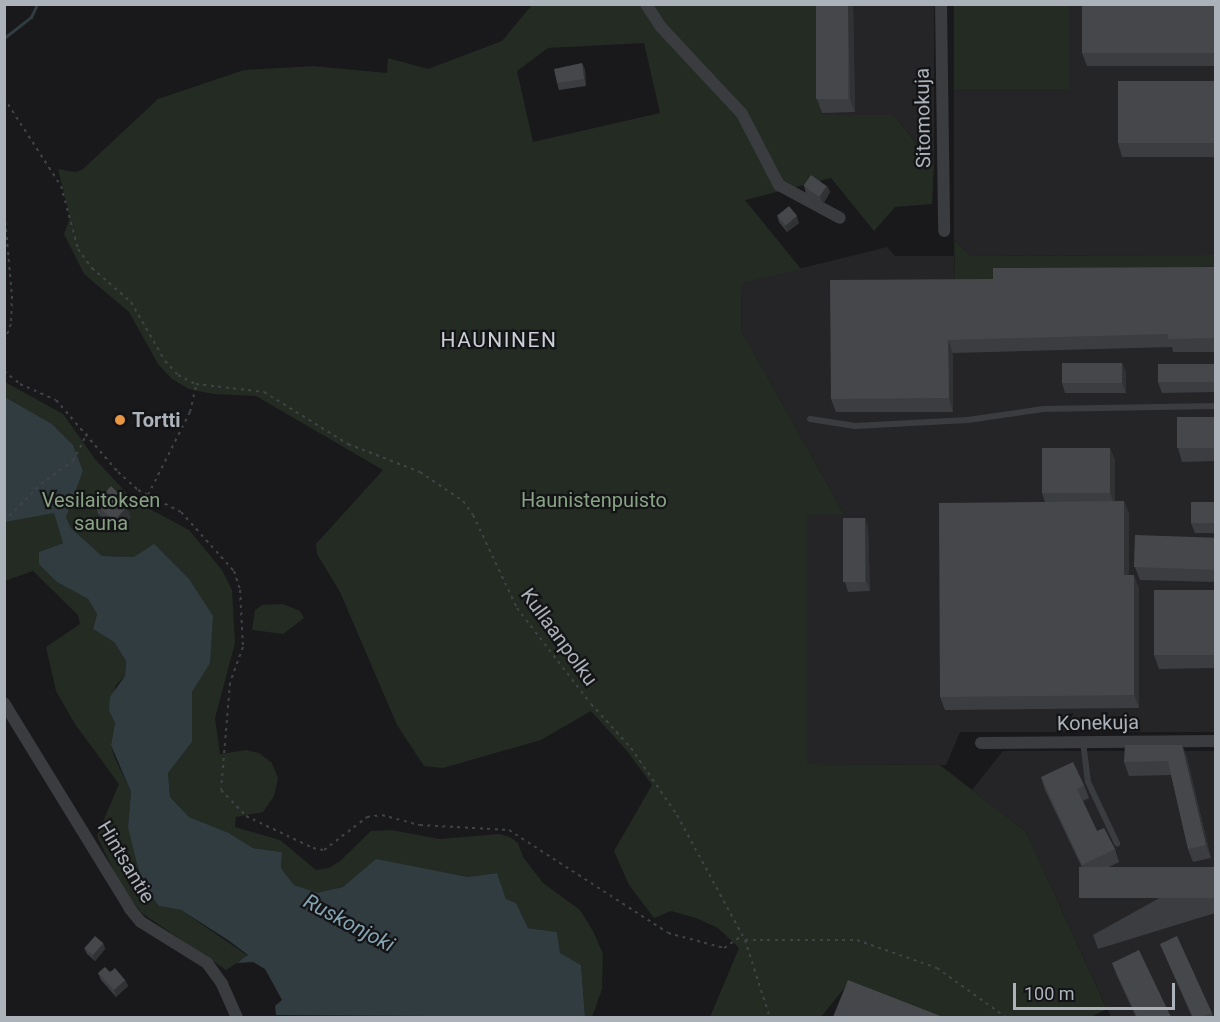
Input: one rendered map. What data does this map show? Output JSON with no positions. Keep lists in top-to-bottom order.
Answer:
{
  "streets": {
    "street": ["Sitomokuja", "Konekuja", "Hintsantie"],
    "path": ["Kullaanpolku"]
  },
  "districts": ["HAUNINEN"],
  "water": ["Ruskonjoki"],
  "parks": ["Haunistenpuisto", "Vesilaitoksen sauna"],
  "places": ["Tortti"],
  "scale_bar": "100 m"
}
